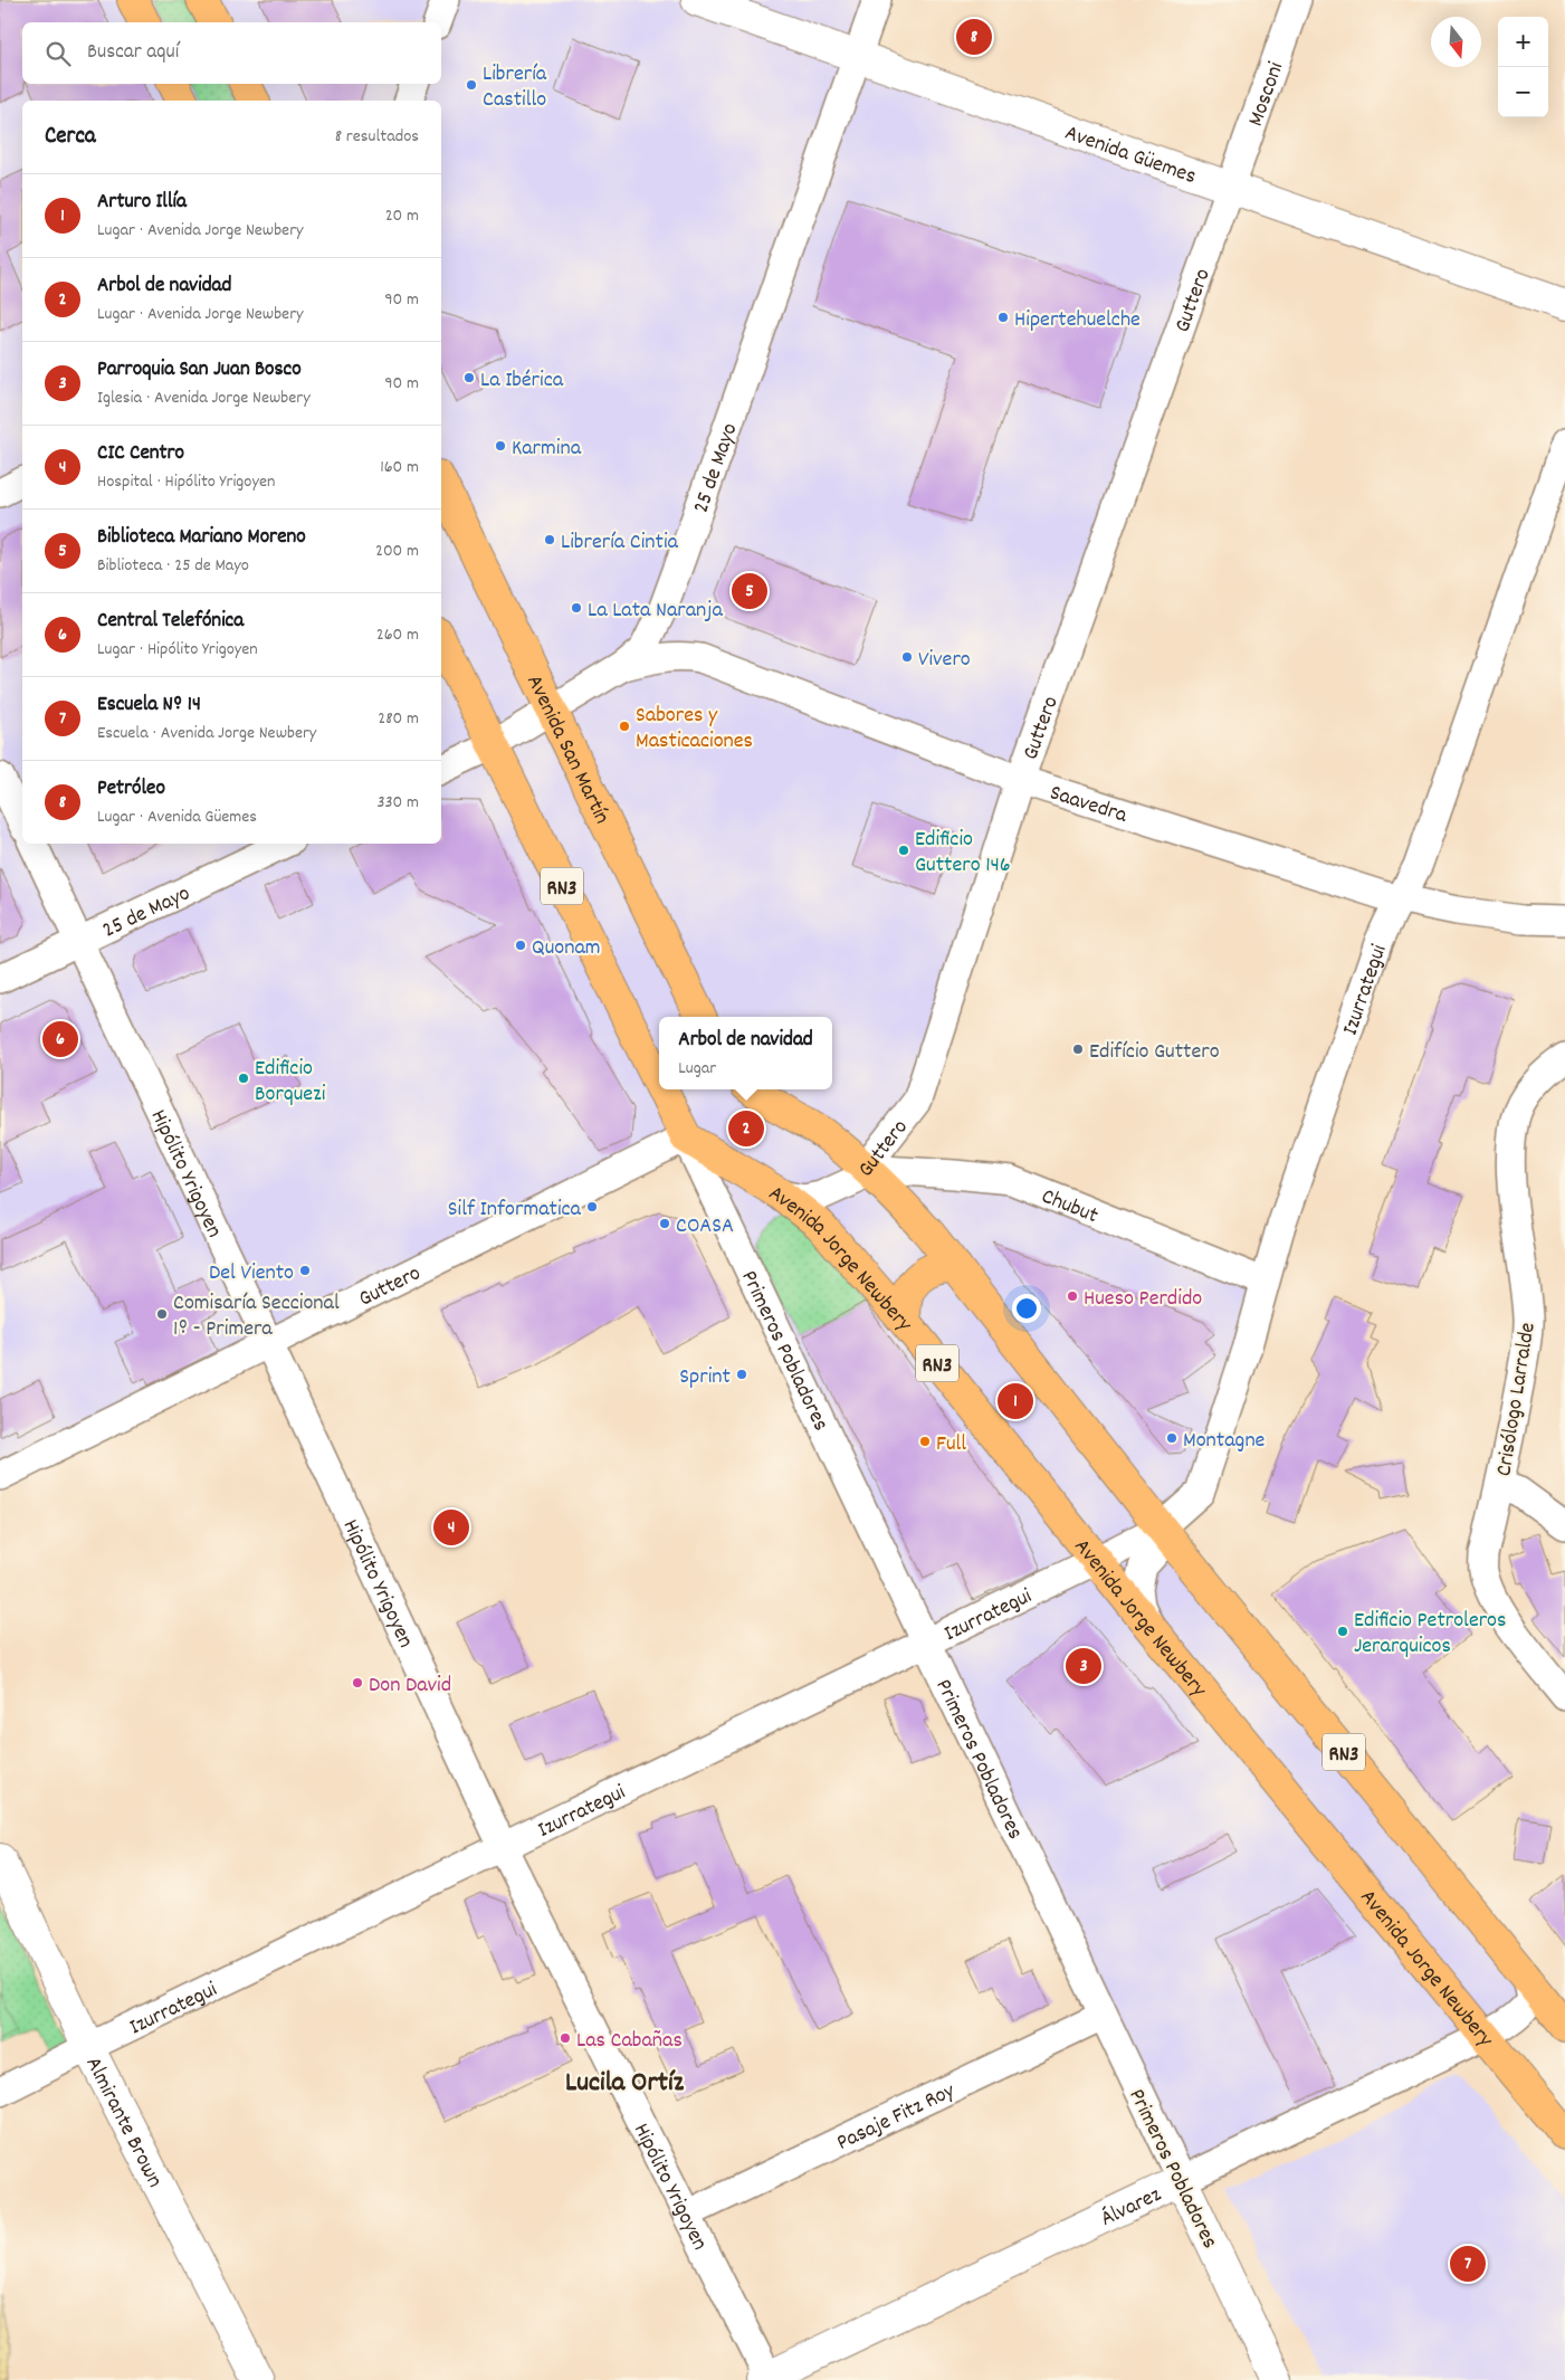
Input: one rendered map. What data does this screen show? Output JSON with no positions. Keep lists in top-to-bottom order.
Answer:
{
  "streets": {
    "highway": ["Avenida San Martín", "RN3", "Avenida Jorge Newbery"],
    "street": [
      "Mosconi",
      "Avenida Güemes",
      "Guttero",
      "25 de Mayo",
      "Saavedra",
      "Izurrategui",
      "Hipólito Yrigoyen",
      "Chubut",
      "Primeros Pobladores",
      "Crisólogo Larralde",
      "Pasaje Fitz Roy",
      "Almirante Brown",
      "Álvarez"
    ]
  },
  "crossings": [
    ["Mosconi", "Avenida Güemes"],
    ["Mosconi", "Guttero"],
    ["Avenida Güemes", "Guttero"],
    ["Avenida Güemes", "25 de Mayo"],
    ["Guttero", "Saavedra"],
    ["Guttero", "RN3"],
    ["Guttero", "Hipólito Yrigoyen"],
    ["Guttero", "Chubut"],
    ["Guttero", "Avenida Jorge Newbery"],
    ["Guttero", "Primeros Pobladores"],
    ["25 de Mayo", "Avenida San Martín"],
    ["25 de Mayo", "Saavedra"],
    ["25 de Mayo", "RN3"],
    ["25 de Mayo", "Hipólito Yrigoyen"],
    ["Saavedra", "Izurrategui"],
    ["RN3", "Izurrategui"],
    ["RN3", "Chubut"],
    ["RN3", "Avenida Jorge Newbery"],
    ["RN3", "Primeros Pobladores"],
    ["RN3", "Álvarez"],
    ["Izurrategui", "Hipólito Yrigoyen"],
    ["Izurrategui", "Chubut"],
    ["Izurrategui", "Avenida Jorge Newbery"],
    ["Izurrategui", "Primeros Pobladores"],
    ["Izurrategui", "Almirante Brown"],
    ["Hipólito Yrigoyen", "Pasaje Fitz Roy"],
    ["Hipólito Yrigoyen", "Álvarez"],
    ["Avenida Jorge Newbery", "Primeros Pobladores"],
    ["Avenida Jorge Newbery", "Álvarez"],
    ["Primeros Pobladores", "Pasaje Fitz Roy"],
    ["Primeros Pobladores", "Álvarez"]
  ],
  "districts": ["Lucila Ortíz"],
  "places": [
    "Librería Castillo",
    "Hipertehuelche",
    "La Ibérica",
    "Karmina",
    "Librería Cintia",
    "La Lata Naranja",
    "Vivero",
    "Sabores y Masticaciones",
    "Edificio Guttero 146",
    "Quonam",
    "Edifício Guttero",
    "Edificio Borquezi",
    "Silf Informatica",
    "COASA",
    "Del Viento",
    "Hueso Perdido",
    "Comisaría Seccional 1º - Primera",
    "Sprint",
    "Montagne",
    "Full",
    "Edificio Petroleros Jerarquicos",
    "Don David",
    "Las Cabañas"
  ],
  "north": "bottom",
  "page": {
    "map_buttons": ["+", "−"],
    "pins": [
      "8",
      "5",
      "6",
      "2",
      "1",
      "4",
      "3",
      "7"
    ],
    "search": "Buscar aquí",
    "heading": ["Cerca", "8 resultados"],
    "list": [
      {
        "mark": "1",
        "name": "Arturo Illía",
        "note": "Lugar · Avenida Jorge Newbery",
        "value": "20 m"
      },
      {
        "mark": "2",
        "name": "Arbol de navidad",
        "note": "Lugar · Avenida Jorge Newbery",
        "value": "90 m"
      },
      {
        "mark": "3",
        "name": "Parroquia San Juan Bosco",
        "note": "Iglesia · Avenida Jorge Newbery",
        "value": "90 m"
      },
      {
        "mark": "4",
        "name": "CIC Centro",
        "note": "Hospital · Hipólito Yrigoyen",
        "value": "160 m"
      },
      {
        "mark": "5",
        "name": "Biblioteca Mariano Moreno",
        "note": "Biblioteca · 25 de Mayo",
        "value": "200 m"
      },
      {
        "mark": "6",
        "name": "Central Telefónica",
        "note": "Lugar · Hipólito Yrigoyen",
        "value": "260 m"
      },
      {
        "mark": "7",
        "name": "Escuela Nº 14",
        "note": "Escuela · Avenida Jorge Newbery",
        "value": "280 m"
      },
      {
        "mark": "8",
        "name": "Petróleo",
        "note": "Lugar · Avenida Güemes",
        "value": "330 m"
      }
    ],
    "popup": ["Arbol de navidad", "Lugar"]
  }
}
